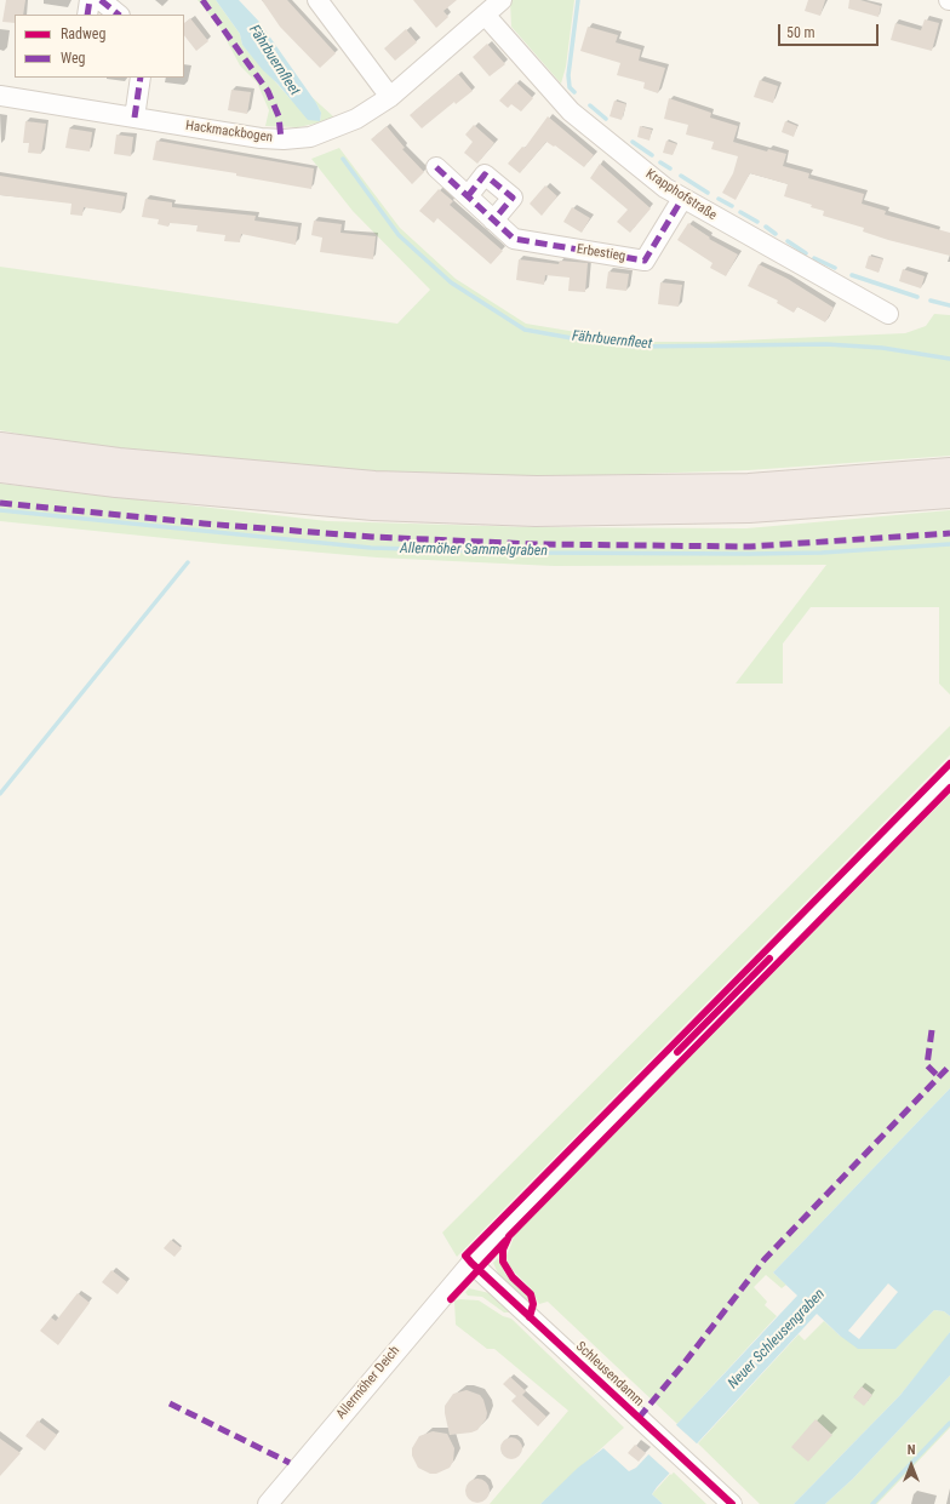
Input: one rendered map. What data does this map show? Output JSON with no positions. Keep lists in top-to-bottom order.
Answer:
{
  "streets": {
    "street": [
      "Hackmackbogen",
      "Krapphofstraße",
      "Erbestieg",
      "Schleusendamm",
      "Allermöher Deich"
    ]
  },
  "crossings": [
    ["Hackmackbogen", "Krapphofstraße"],
    ["Krapphofstraße", "Erbestieg"],
    ["Schleusendamm", "Allermöher Deich"]
  ],
  "water": ["Fährbuernfleet", "Allermöher Sammelgraben", "Neuer Schleusengraben"],
  "legend": ["Radweg", "Weg"],
  "scale_bar": "50 m",
  "north": "top"
}
